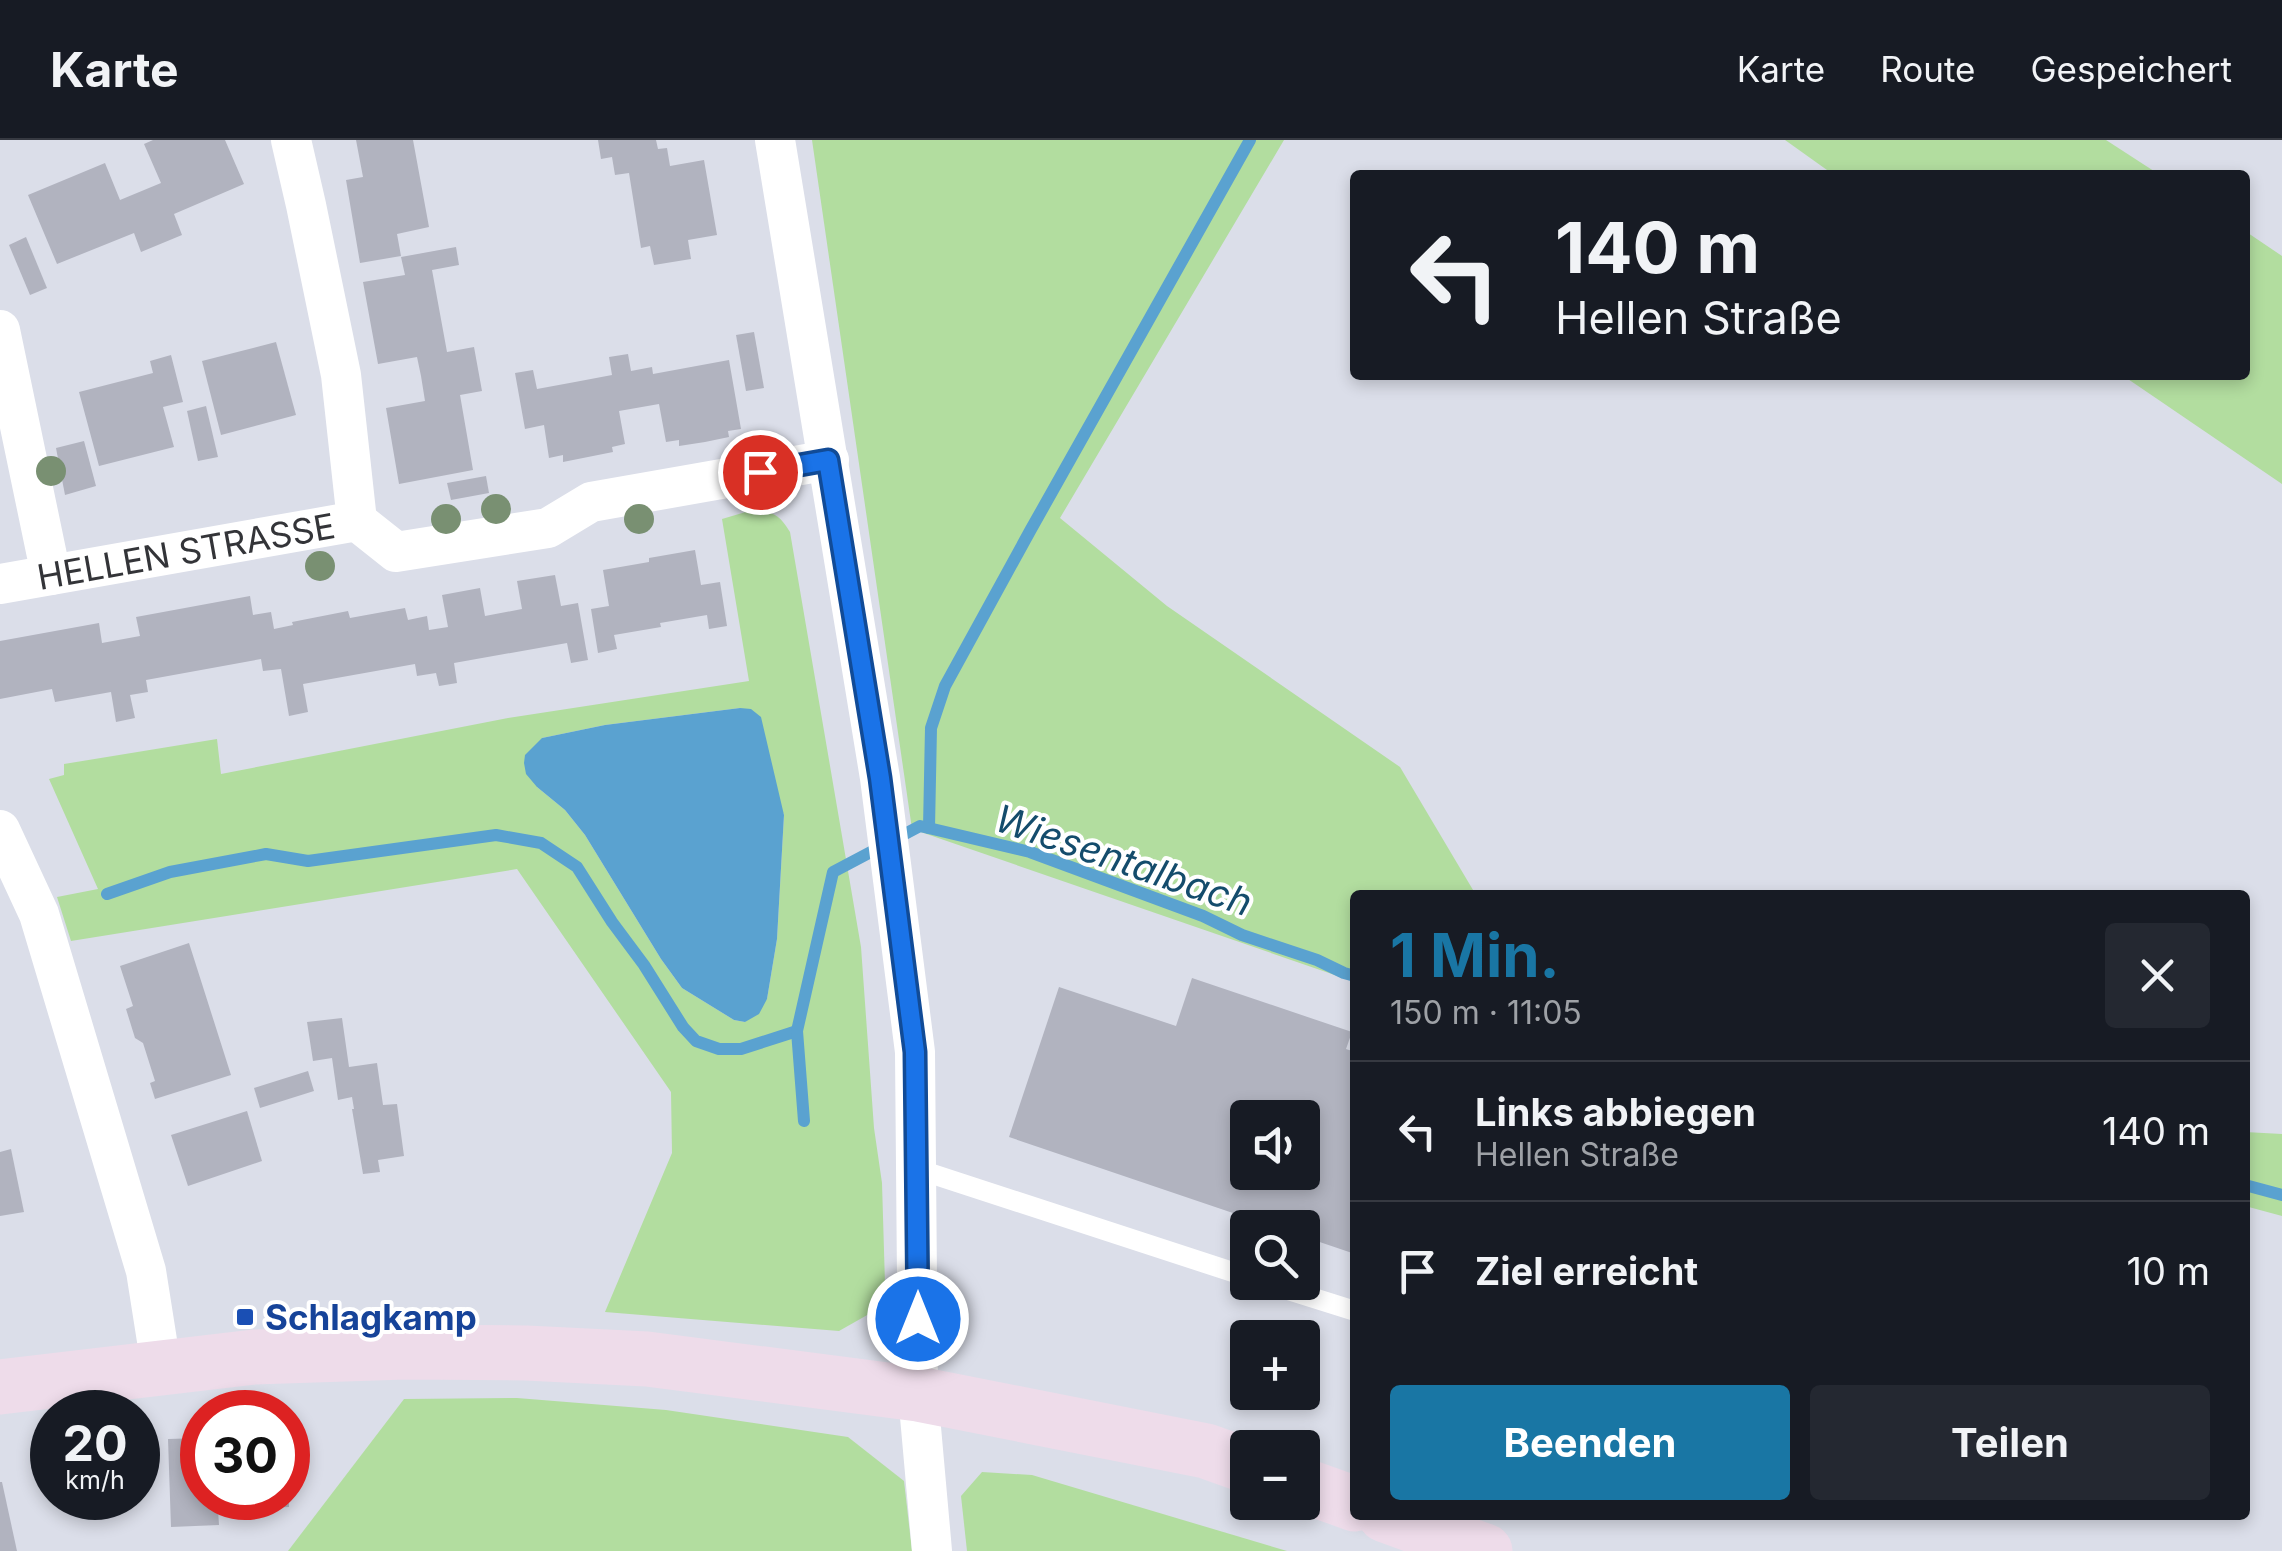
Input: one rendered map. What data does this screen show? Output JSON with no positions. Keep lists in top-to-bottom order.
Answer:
{
  "streets": {
    "street": ["HELLEN STRASSE"]
  },
  "water": ["Wiesentalbach"],
  "places": {
    "transit": ["Schlagkamp"]
  },
  "page": {
    "header": "Karte",
    "nav": ["Karte", "Route", "Gespeichert"],
    "turn": ["140 m", "Hellen Straße"],
    "heading": ["1 Min.", "150 m · 11:05"],
    "list": [
      {
        "name": "Links abbiegen",
        "note": "Hellen Straße",
        "value": "140 m"
      },
      {
        "name": "Ziel erreicht",
        "value": "10 m"
      }
    ],
    "map_buttons": ["+", "−"],
    "buttons": ["Beenden", "Teilen"],
    "speed": "20 km/h",
    "limit": "30"
  }
}
